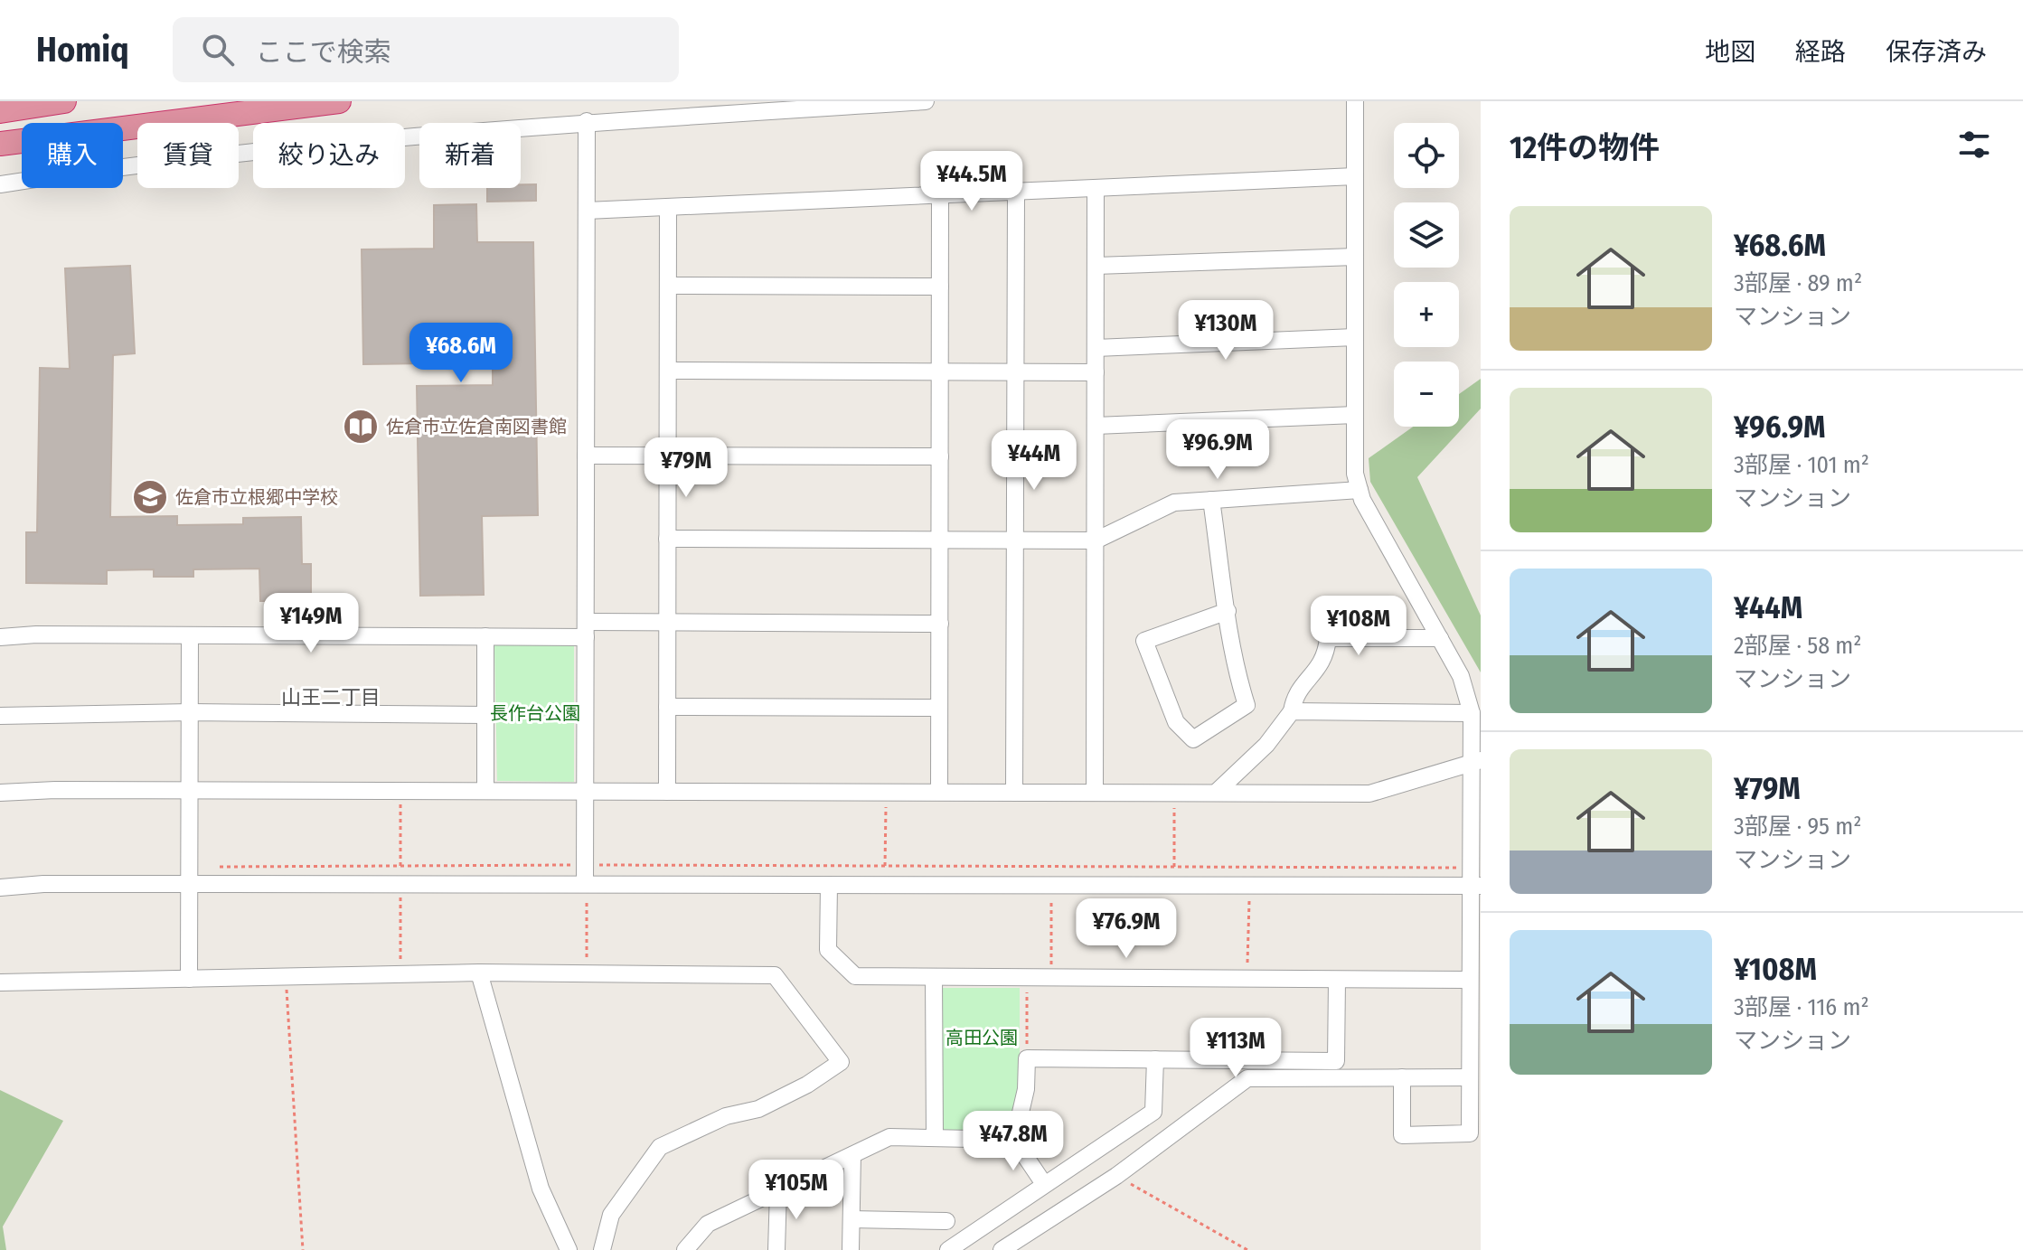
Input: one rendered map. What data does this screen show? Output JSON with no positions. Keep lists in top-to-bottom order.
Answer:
{
  "districts": ["山王二丁目"],
  "parks": ["長作台公園", "高田公園"],
  "places": {
    "library": ["佐倉市立佐倉南図書館"],
    "school or university": ["佐倉市立根郷中学校"]
  },
  "page": {
    "header": "Homiq",
    "search": "ここで検索",
    "nav": ["地図", "経路", "保存済み"],
    "heading": "12件の物件",
    "map_buttons": ["+", "−"],
    "chip": [
      "購入",
      "賃貸",
      "絞り込み",
      "新着"
    ],
    "price": [
      "¥44.5M",
      "¥130M",
      "¥68.6M",
      "¥96.9M",
      "¥44M",
      "¥79M",
      "¥149M",
      "¥108M",
      "¥76.9M",
      "¥113M",
      "¥47.8M",
      "¥105M"
    ],
    "list": [
      {
        "name": "¥68.6M",
        "note": "3部屋 · 89 m² · マンション"
      },
      {
        "name": "¥96.9M",
        "note": "3部屋 · 101 m² · マンション"
      },
      {
        "name": "¥44M",
        "note": "2部屋 · 58 m² · マンション"
      },
      {
        "name": "¥79M",
        "note": "3部屋 · 95 m² · マンション"
      },
      {
        "name": "¥108M",
        "note": "3部屋 · 116 m² · マンション"
      }
    ]
  }
}
